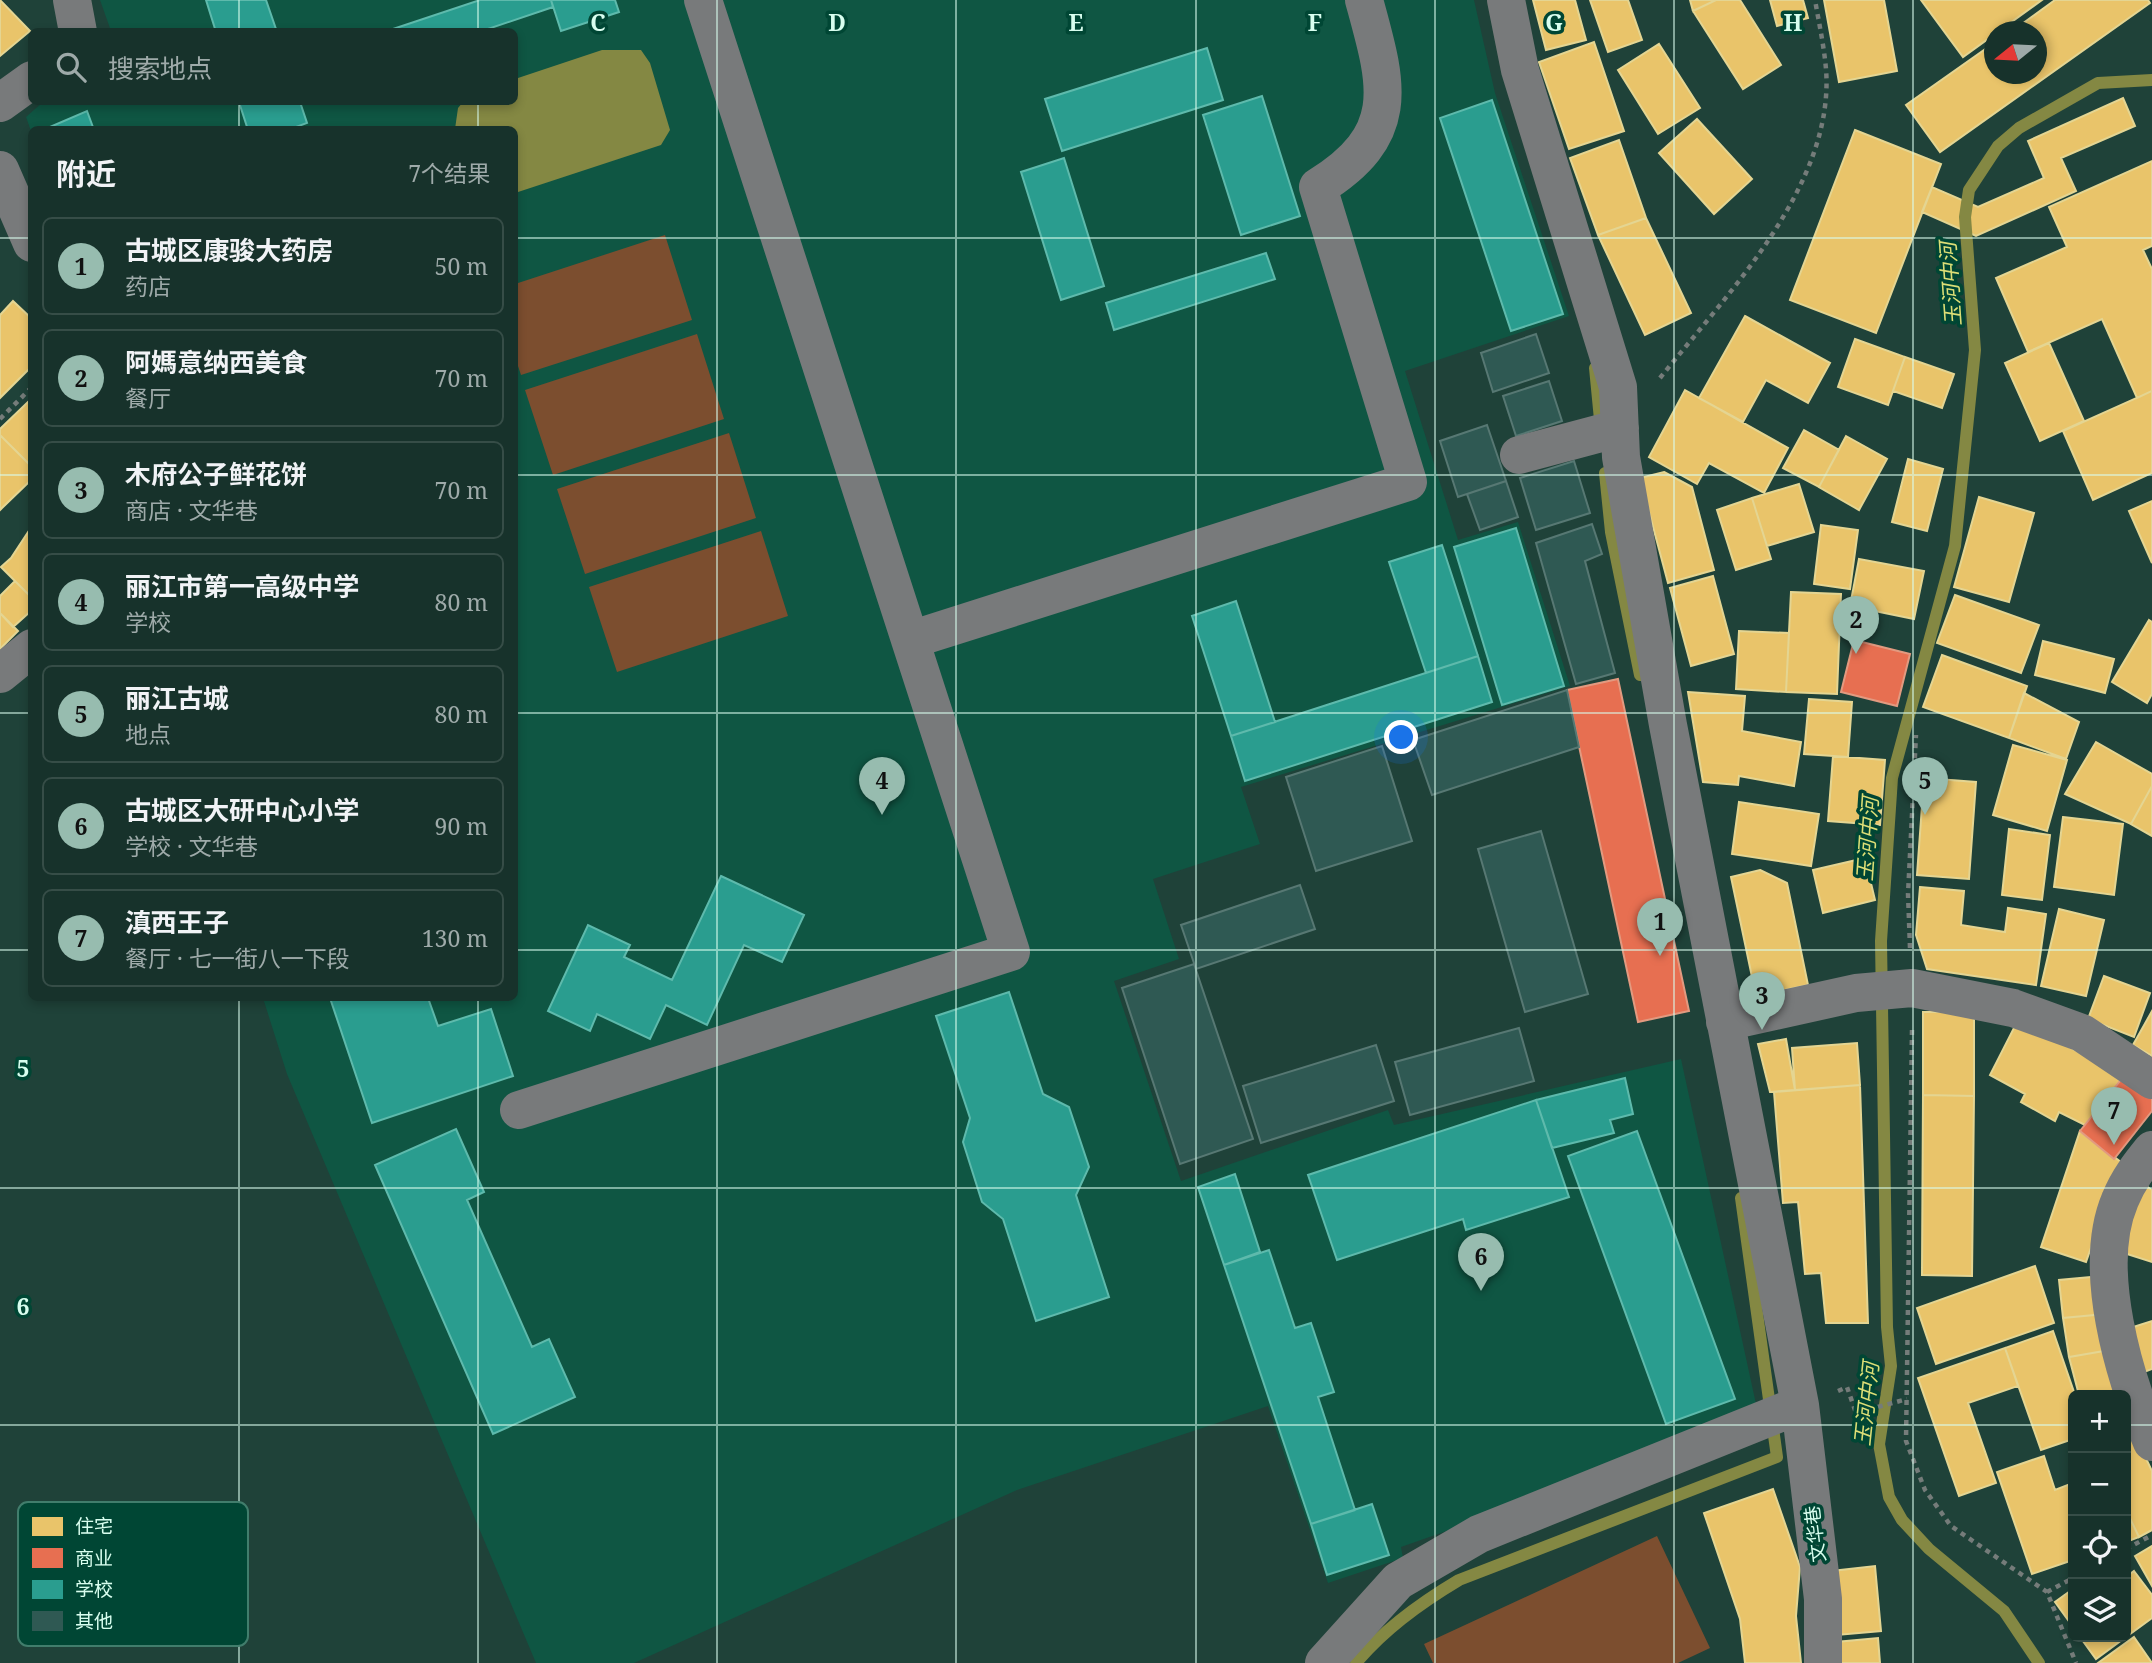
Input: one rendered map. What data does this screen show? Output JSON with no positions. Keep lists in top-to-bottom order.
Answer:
{
  "streets": {
    "street": ["文华巷"]
  },
  "water": ["玉河中河"],
  "legend": [
    "住宅",
    "商业",
    "学校",
    "其他"
  ],
  "north": "left",
  "page": {
    "search": "搜索地点",
    "heading": ["附近", "7个结果"],
    "list": [
      {
        "mark": "1",
        "name": "古城区康骏大药房",
        "note": "药店",
        "value": "50 m"
      },
      {
        "mark": "2",
        "name": "阿媽意纳西美食",
        "note": "餐厅",
        "value": "70 m"
      },
      {
        "mark": "3",
        "name": "木府公子鲜花饼",
        "note": "商店 · 文华巷",
        "value": "70 m"
      },
      {
        "mark": "4",
        "name": "丽江市第一高级中学",
        "note": "学校",
        "value": "80 m"
      },
      {
        "mark": "5",
        "name": "丽江古城",
        "note": "地点",
        "value": "80 m"
      },
      {
        "mark": "6",
        "name": "古城区大研中心小学",
        "note": "学校 · 文华巷",
        "value": "90 m"
      },
      {
        "mark": "7",
        "name": "滇西王子",
        "note": "餐厅 · 七一街八一下段",
        "value": "130 m"
      }
    ],
    "pins": [
      "2",
      "4",
      "5",
      "1",
      "3",
      "7",
      "6"
    ],
    "map_buttons": ["+", "−"]
  },
  "grid": {
    "columns": [
      "C",
      "D",
      "E",
      "F",
      "G",
      "H"
    ],
    "rows": ["5", "6"]
  }
}
